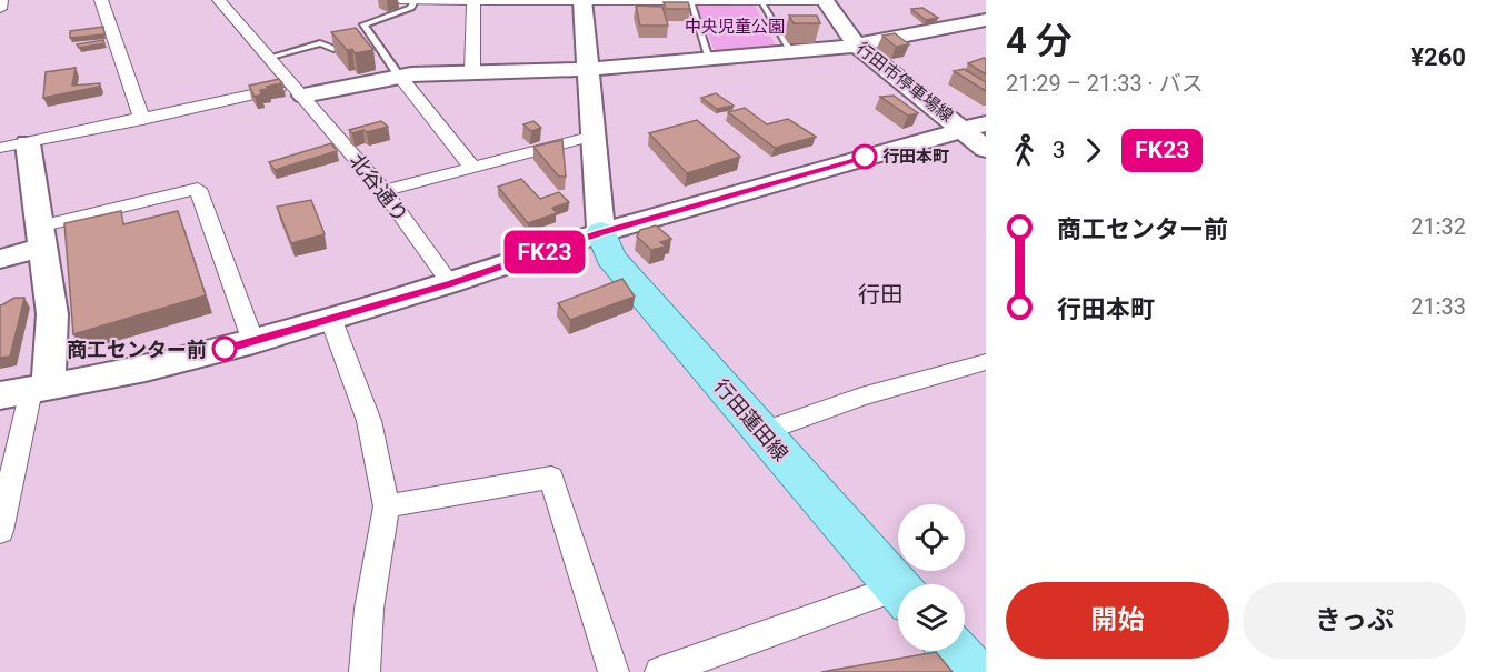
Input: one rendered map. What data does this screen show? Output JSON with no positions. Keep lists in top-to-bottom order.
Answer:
{
  "streets": {
    "main road": ["行田蓮田線"],
    "street": ["行田市停車場線", "北谷通り"]
  },
  "districts": ["行田"],
  "parks": ["中央児童公園"],
  "places": ["行田本町", "商工センター前"],
  "lines": ["bus line FK23"],
  "page": {
    "on_map": "FK23",
    "heading": ["4 分", "21:29 – 21:33 · バス", "¥260"],
    "legs": ["3", "FK23"],
    "list": [
      {
        "name": "商工センター前",
        "value": "21:32"
      },
      {
        "name": "行田本町",
        "value": "21:33"
      }
    ],
    "buttons": ["開始", "きっぷ"]
  }
}
